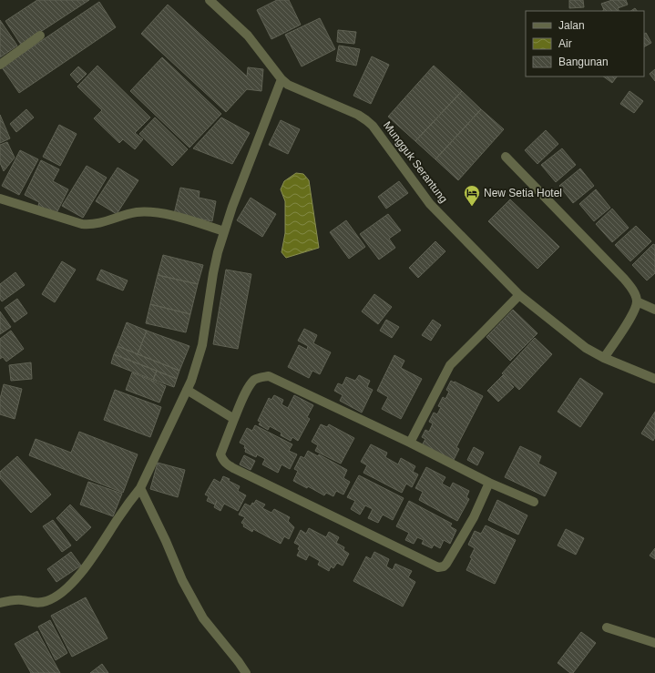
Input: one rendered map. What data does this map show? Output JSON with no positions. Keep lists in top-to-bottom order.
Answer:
{
  "streets": {
    "street": ["Mungguk Serantung"]
  },
  "places": {
    "hotel": ["New Setia Hotel"]
  },
  "legend": ["Jalan", "Air", "Bangunan"]
}
